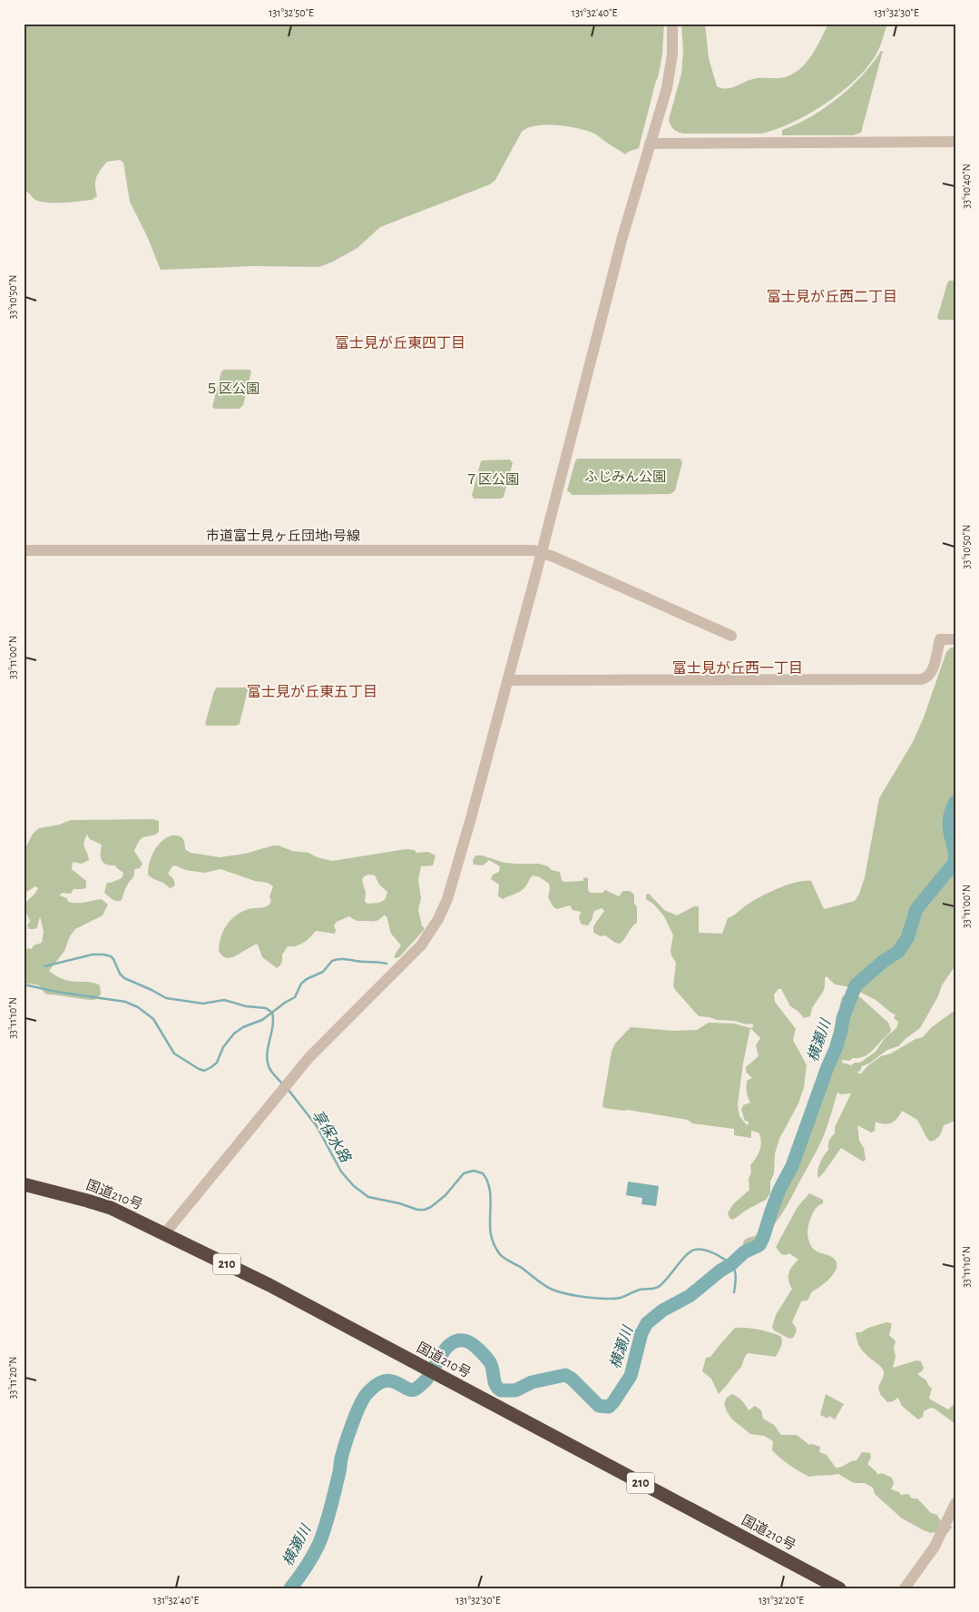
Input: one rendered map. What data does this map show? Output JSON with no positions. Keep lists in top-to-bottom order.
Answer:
{
  "streets": {
    "highway": ["国道210号", "210"],
    "street": ["市道富士見ヶ丘団地1号線"]
  },
  "districts": [
    "富士見が丘西二丁目",
    "富士見が丘東四丁目",
    "富士見が丘西一丁目",
    "富士見が丘東五丁目"
  ],
  "water": ["横瀬川", "享保水路"],
  "parks": ["５区公園", "ふじみん公園", "７区公園"],
  "coordinates": [
    "131°32'50\"E",
    "131°32'40\"E",
    "131°32'30\"E",
    "33°10'40\"N",
    "33°10'50\"N",
    "33°11'00\"N",
    "33°11'10\"N",
    "33°11'20\"N",
    "131°32'20\"E"
  ]
}
